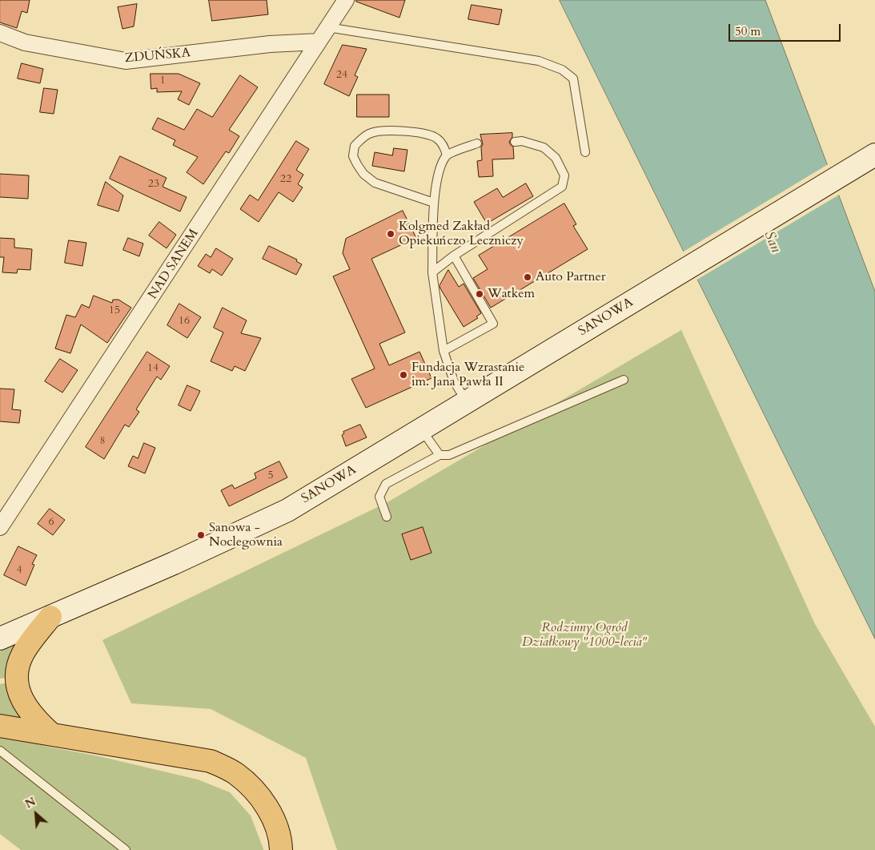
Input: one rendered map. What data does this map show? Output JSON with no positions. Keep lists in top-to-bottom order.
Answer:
{
  "streets": {
    "main road": ["SANOWA"],
    "street": ["ZDUŃSKA", "NAD SANEM"]
  },
  "crossings": [
    ["ZDUŃSKA", "NAD SANEM"]
  ],
  "water": ["San"],
  "parks": ["Rodzinny Ogród Działkowy \"1000-lecia\""],
  "places": [
    "Kolgmed Zakład Opiekuńczo Leczniczy",
    "Auto Partner",
    "Watkem",
    "Fundacja Wzrastanie im. Jana Pawła II",
    "Sanowa - Noclegownia"
  ],
  "house_numbers": [
    "24",
    "1",
    "22",
    "23",
    "15",
    "16",
    "14",
    "8",
    "5",
    "6",
    "4"
  ],
  "scale_bar": "50 m",
  "north": "top left"
}
